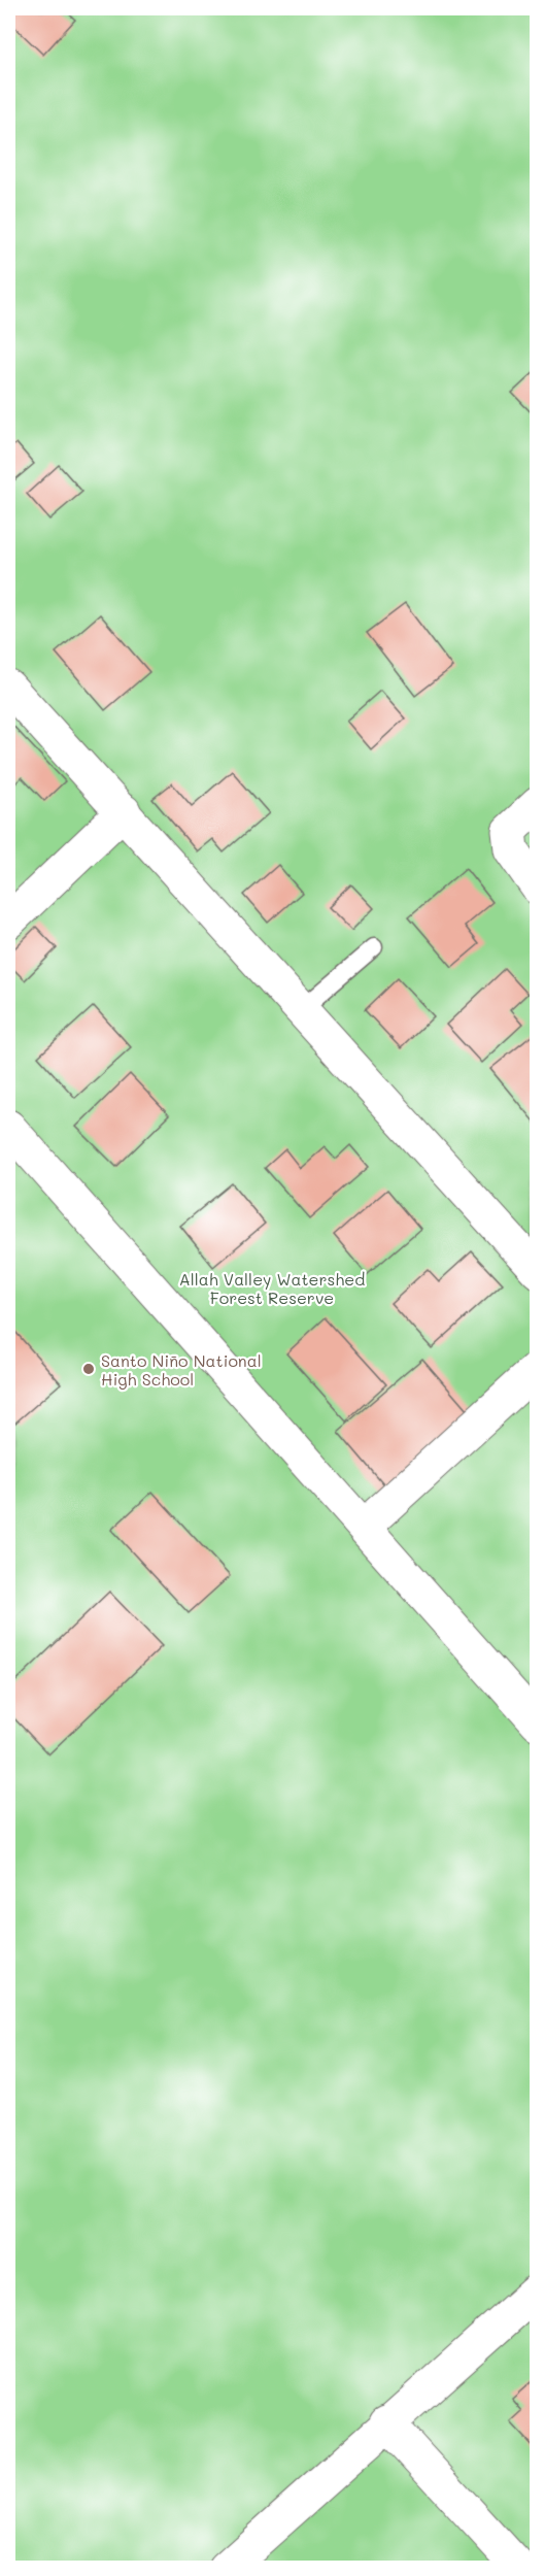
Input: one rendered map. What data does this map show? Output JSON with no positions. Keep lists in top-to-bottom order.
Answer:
{
  "parks": ["Allah Valley Watershed Forest Reserve"],
  "places": ["Santo Niño National High School"]
}
